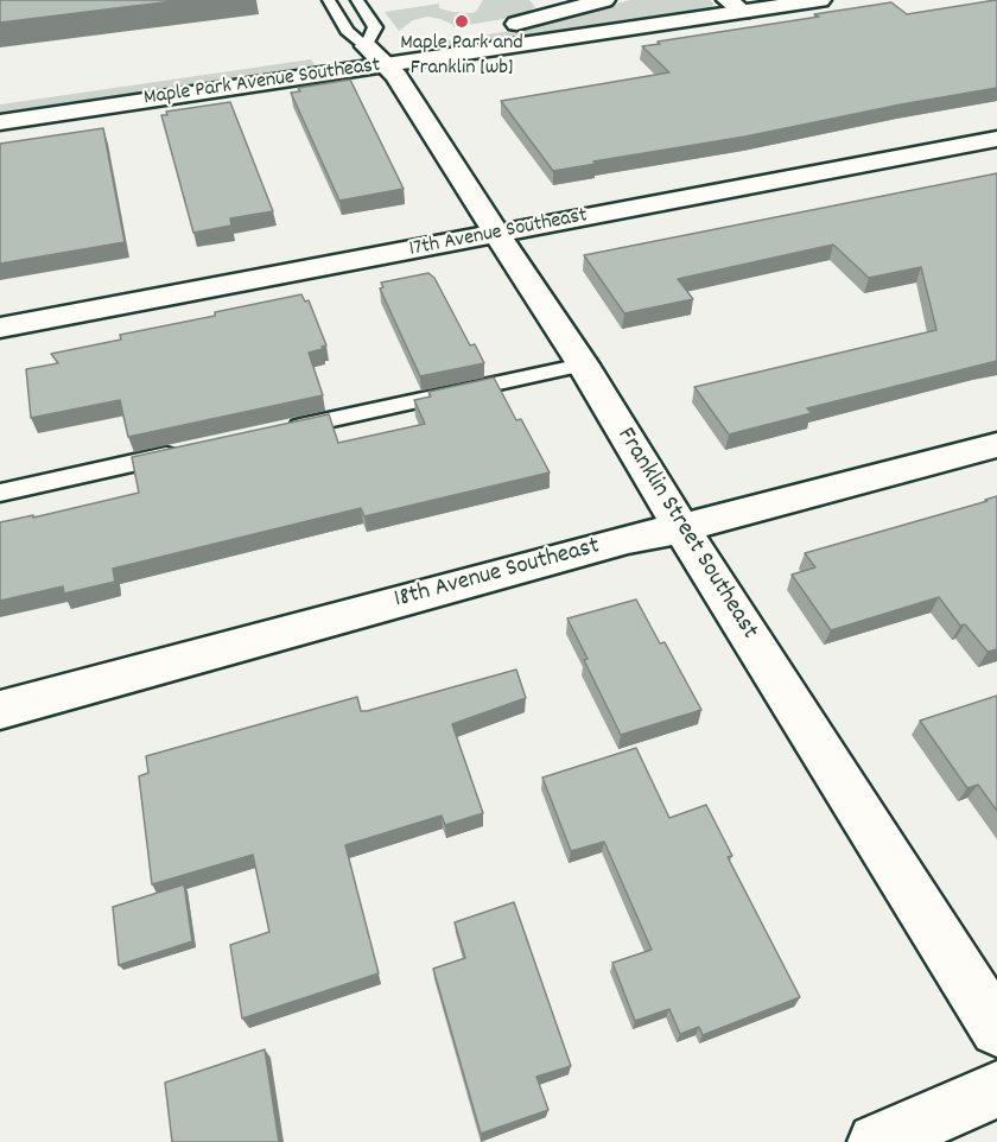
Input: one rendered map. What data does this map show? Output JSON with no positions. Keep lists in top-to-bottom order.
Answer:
{
  "streets": {
    "street": [
      "Maple Park Avenue Southeast",
      "17th Avenue Southeast",
      "Franklin Street Southeast",
      "18th Avenue Southeast"
    ]
  },
  "crossings": [
    ["Maple Park Avenue Southeast", "Franklin Street Southeast"],
    ["17th Avenue Southeast", "Franklin Street Southeast"],
    ["Franklin Street Southeast", "18th Avenue Southeast"]
  ],
  "places": ["Maple Park and Franklin [wb]"]
}
